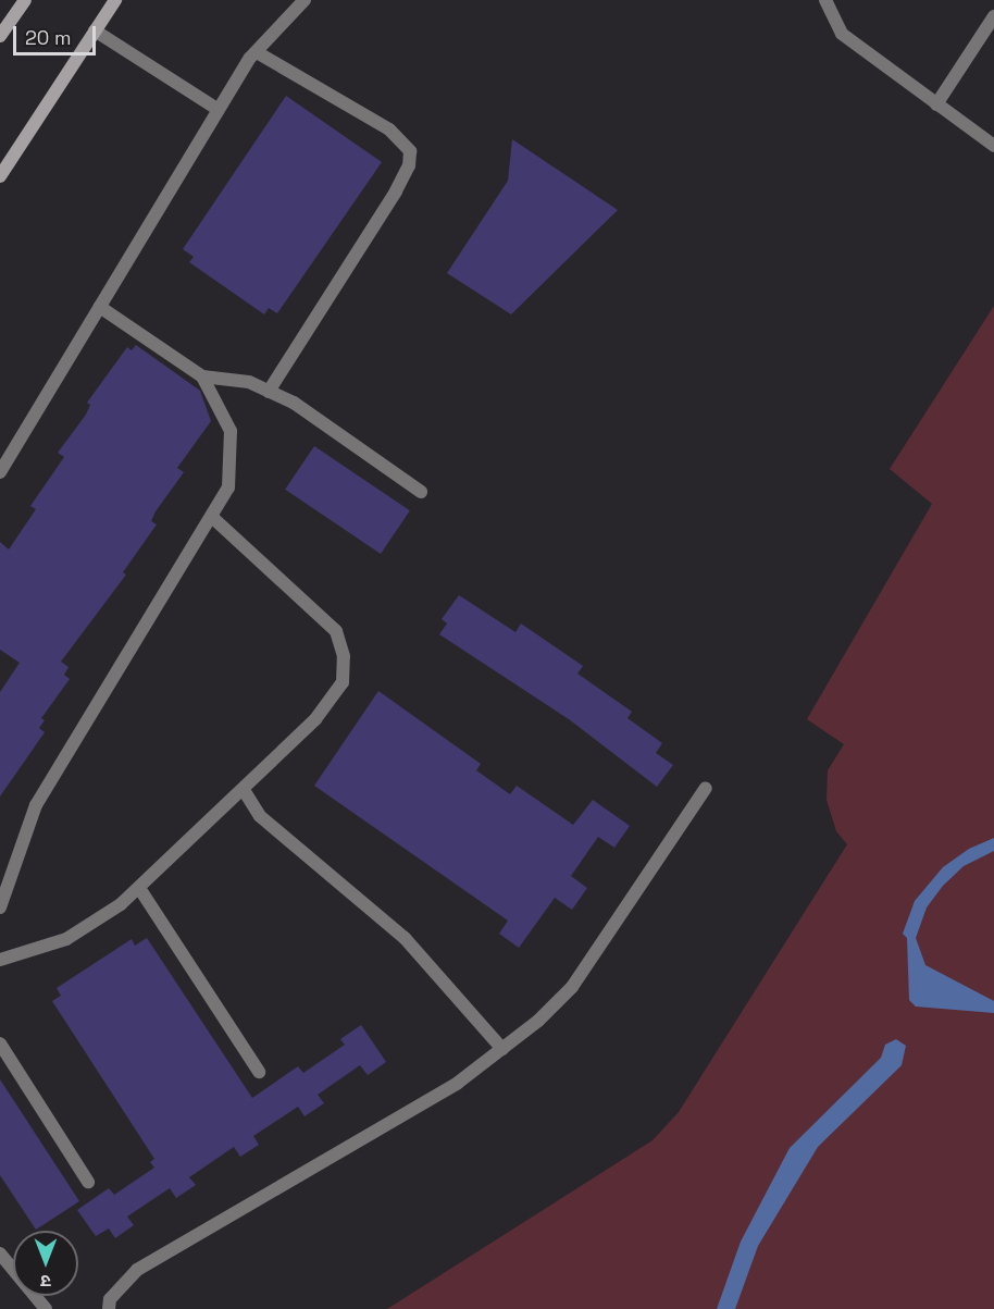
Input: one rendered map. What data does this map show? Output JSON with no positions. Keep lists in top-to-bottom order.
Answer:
{
  "scale_bar": "20 m",
  "north": "bottom"
}
